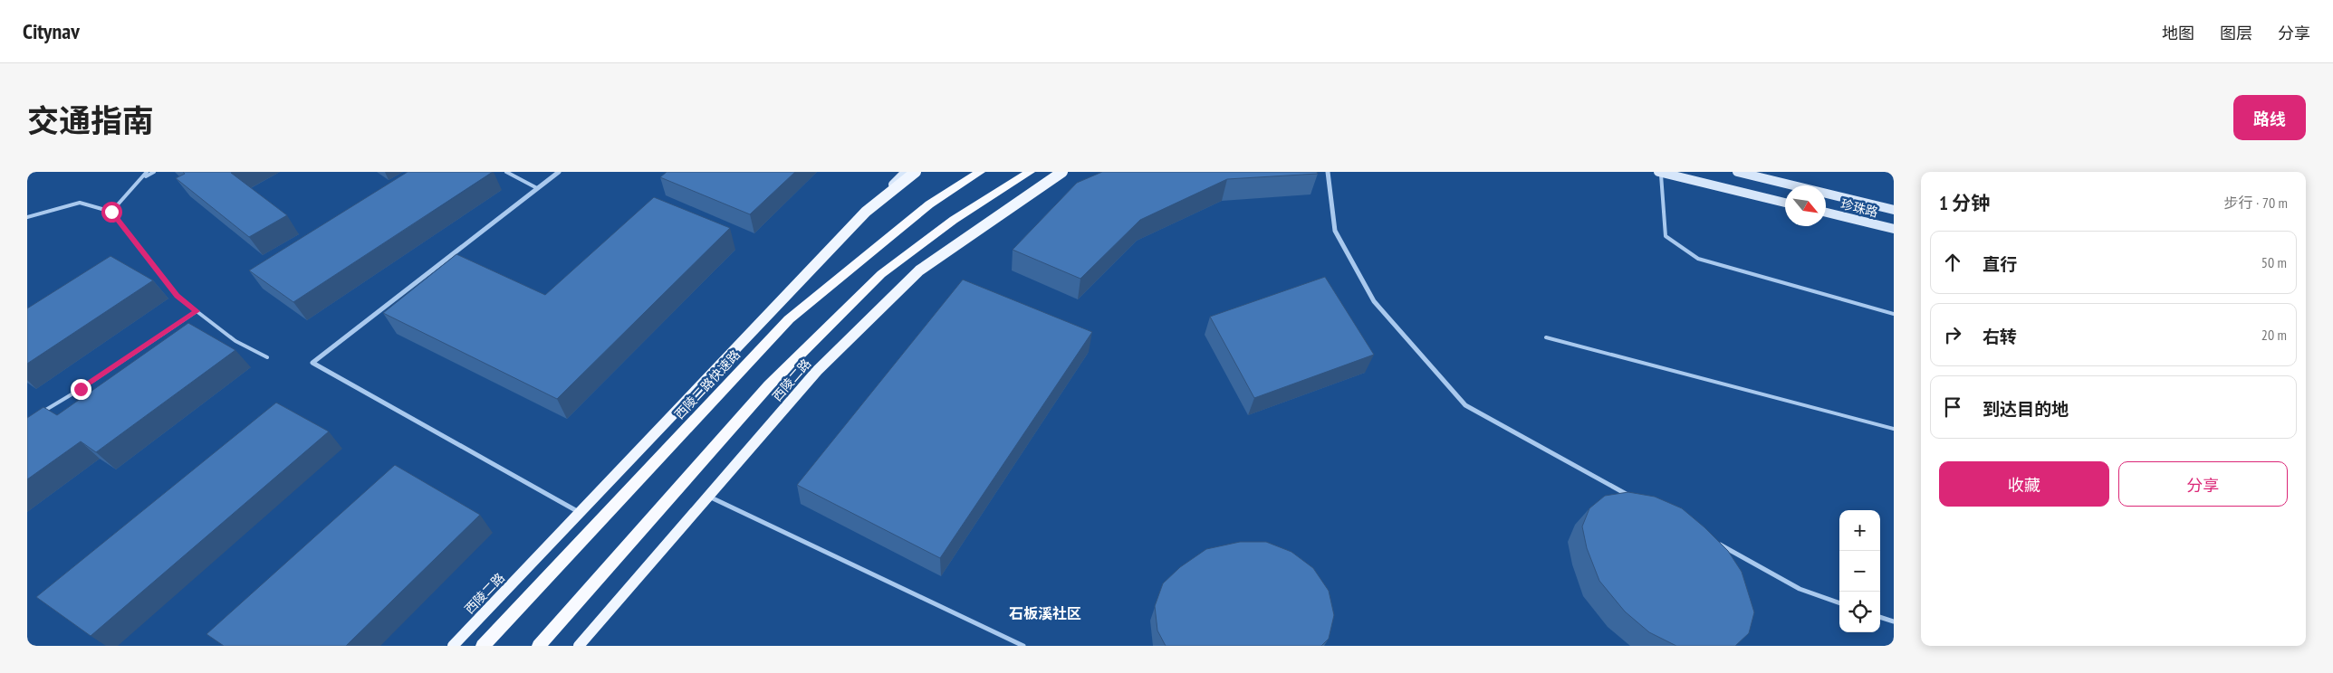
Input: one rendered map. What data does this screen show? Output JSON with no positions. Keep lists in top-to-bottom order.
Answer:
{
  "streets": {
    "highway": ["西陵二路快速路"],
    "main road": ["珍珠路", "西陵二路"]
  },
  "districts": ["石板溪社区"],
  "north": "bottom right",
  "page": {
    "header": "Citynav",
    "nav": ["地图", "图层", "分享"],
    "title": "交通指南",
    "buttons": [
      "路线",
      ["收藏", "分享"]
    ],
    "heading": ["1 分钟", "步行 · 70 m"],
    "list": [
      ["直行", "50 m"],
      ["右转", "20 m"],
      "到达目的地"
    ],
    "map_buttons": ["+", "−"]
  }
}
